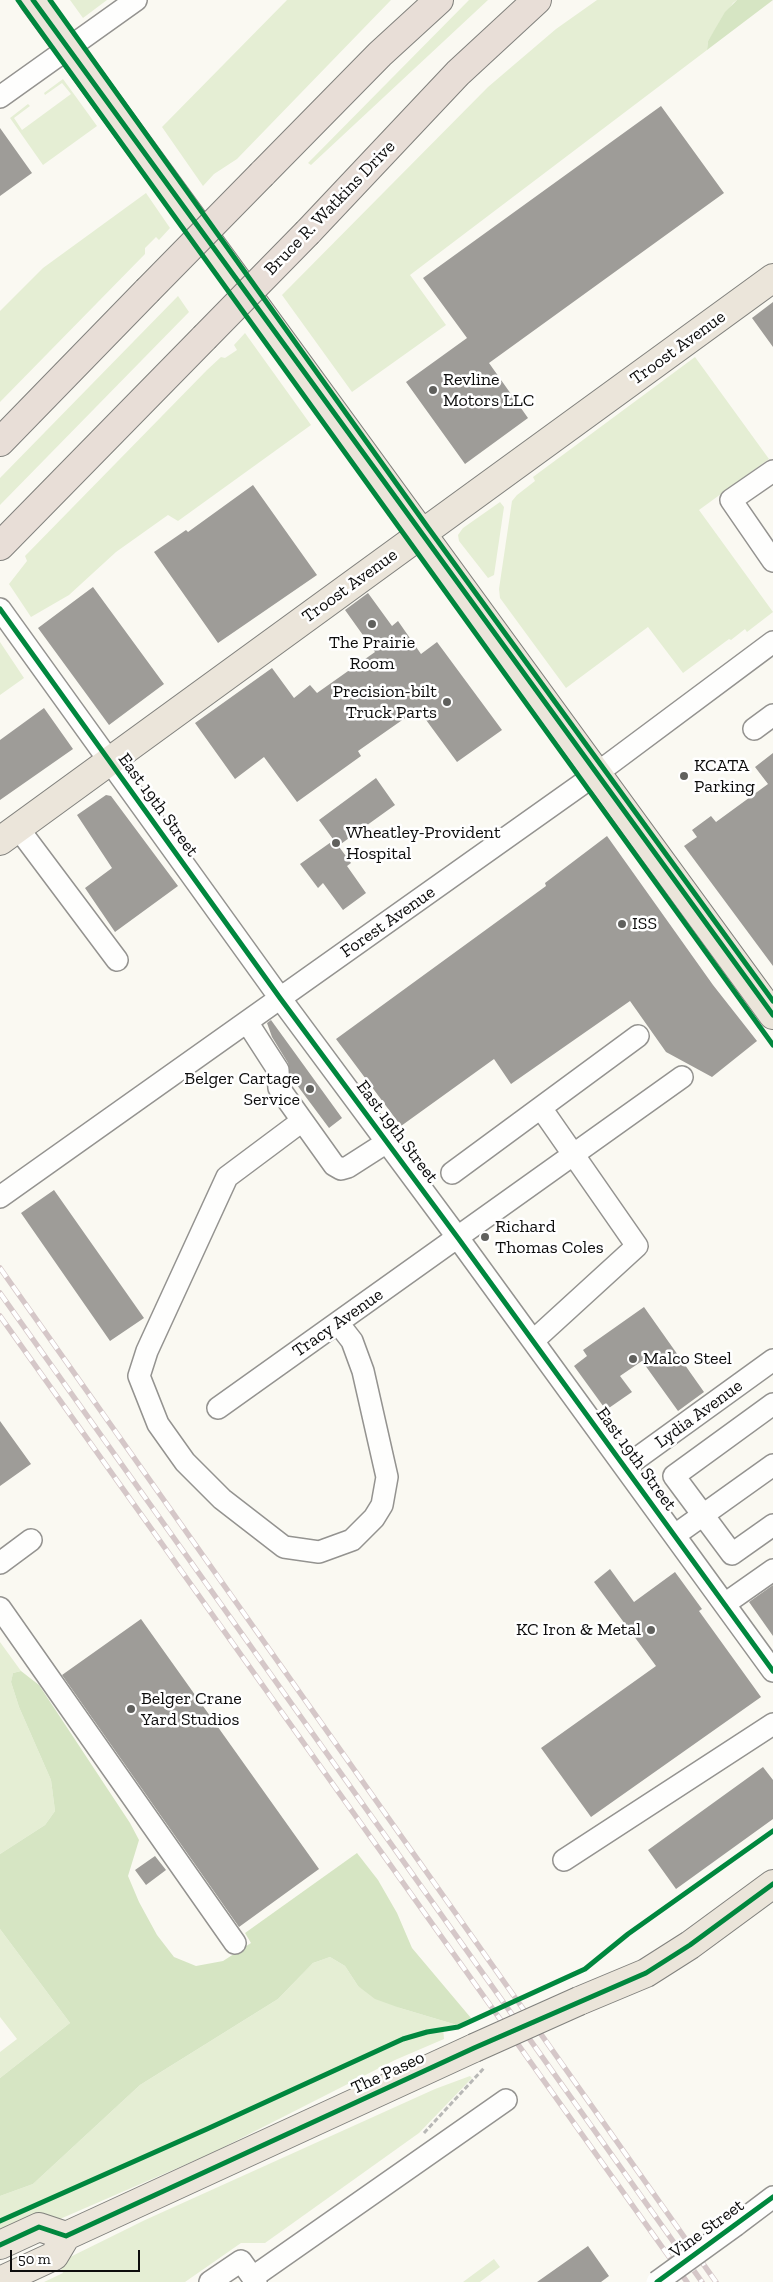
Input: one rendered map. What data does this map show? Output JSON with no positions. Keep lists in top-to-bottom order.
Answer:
{
  "streets": {
    "highway": ["Bruce R. Watkins Drive"],
    "main road": ["Troost Avenue", "The Paseo"],
    "street": [
      "East 19th Street",
      "Forest Avenue",
      "Tracy Avenue",
      "Lydia Avenue",
      "Vine Street"
    ]
  },
  "crossings": [
    ["Troost Avenue", "East 19th Street"],
    ["East 19th Street", "Forest Avenue"],
    ["East 19th Street", "Tracy Avenue"],
    ["East 19th Street", "Lydia Avenue"]
  ],
  "places": [
    "Revline Motors LLC",
    "The Prairie Room",
    "Precision-bilt Truck Parts",
    "KCATA Parking",
    "Wheatley-Provident Hospital",
    "ISS",
    "Belger Cartage Service",
    "Richard Thomas Coles",
    "Malco Steel",
    "KC Iron & Metal",
    "Belger Crane Yard Studios"
  ],
  "scale_bar": "50 m"
}
